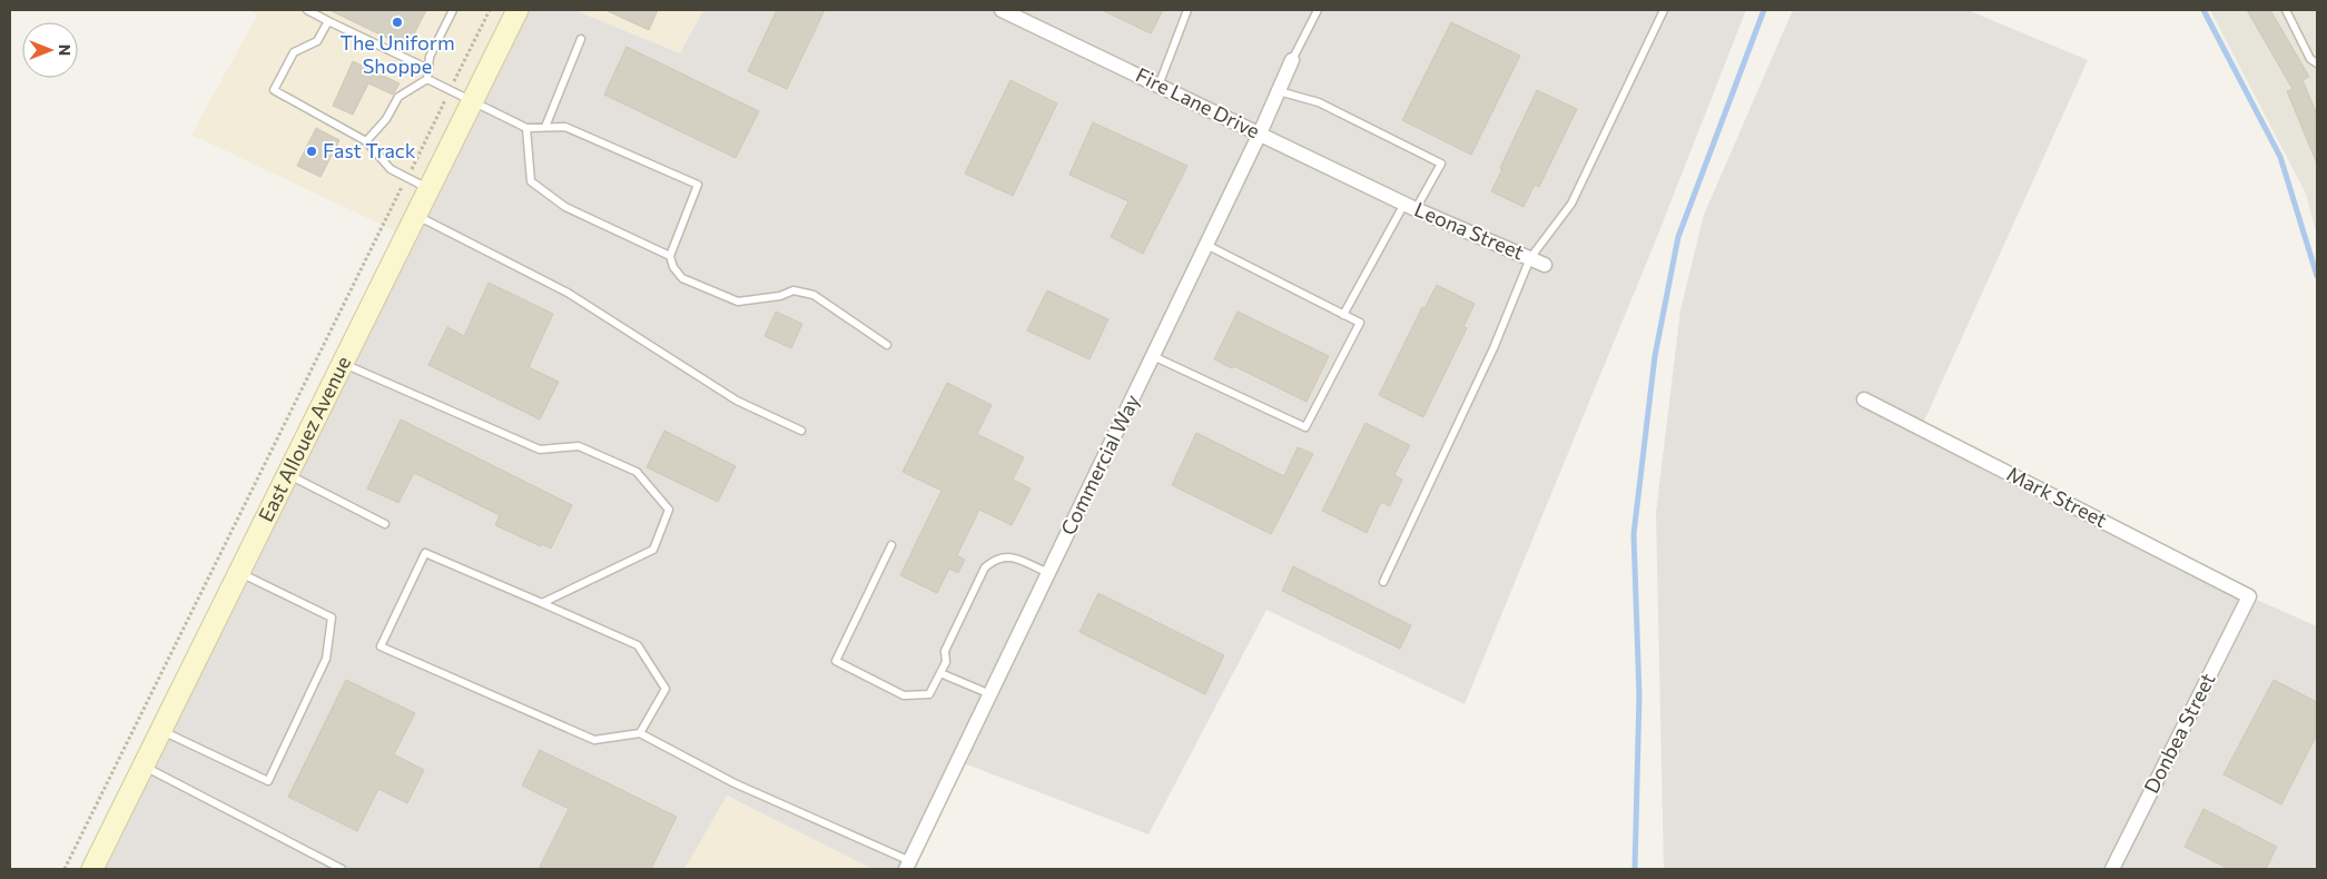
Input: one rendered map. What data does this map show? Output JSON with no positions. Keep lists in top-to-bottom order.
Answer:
{
  "streets": {
    "street": [
      "Fire Lane Drive",
      "Leona Street",
      "East Allouez Avenue",
      "Commercial Way",
      "Mark Street",
      "Donbea Street"
    ]
  },
  "crossings": [
    ["Fire Lane Drive", "Leona Street"],
    ["Fire Lane Drive", "Commercial Way"],
    ["Mark Street", "Donbea Street"]
  ],
  "places": ["The Uniform Shoppe", "Fast Track"],
  "north": "right"
}
